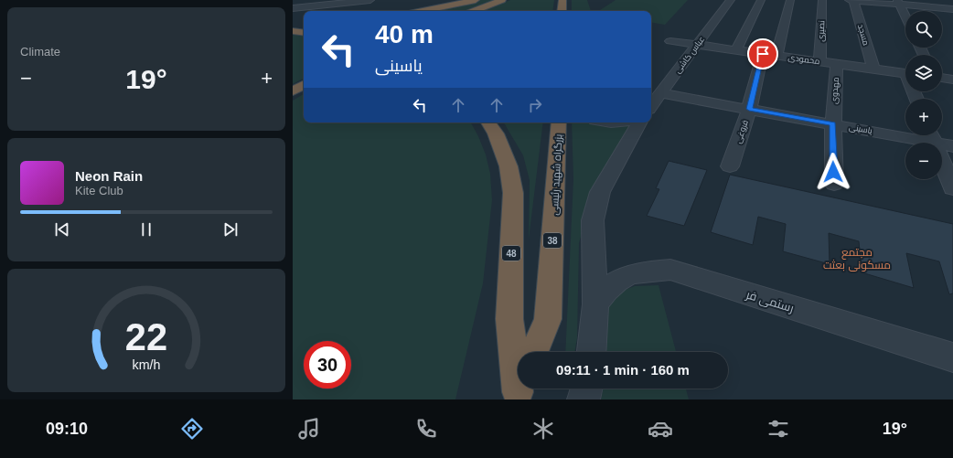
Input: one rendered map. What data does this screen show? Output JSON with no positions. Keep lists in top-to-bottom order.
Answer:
{
  "streets": {
    "highway": ["بزرگراه شهید رئیسی", "38", "48"],
    "street": [
      "نصیری",
      "مسجد",
      "عباس کاشی",
      "محمودی",
      "مهدوی",
      "یاسینی",
      "فروغی",
      "رستمی فر"
    ]
  },
  "crossings": [
    ["نصیری", "محمودی"],
    ["مسجد", "محمودی"],
    ["عباس کاشی", "محمودی"],
    ["عباس کاشی", "یاسینی"],
    ["محمودی", "مهدوی"],
    ["محمودی", "فروغی"],
    ["مهدوی", "یاسینی"],
    ["یاسینی", "فروغی"]
  ],
  "districts": ["مجتمع مسکونی بعثت"],
  "page": {
    "tile": "Climate",
    "map_buttons": ["+", "−"],
    "turn": ["40 m", "یاسینی"],
    "heat": ["−", "19°", "+"],
    "song": ["Neon Rain", "Kite Club"],
    "limit": "30",
    "trip": "09:11 · 1 min · 160 m",
    "tabs": ["09:10", "19°"],
    "gauge": ["22", "km/h"]
  }
}
